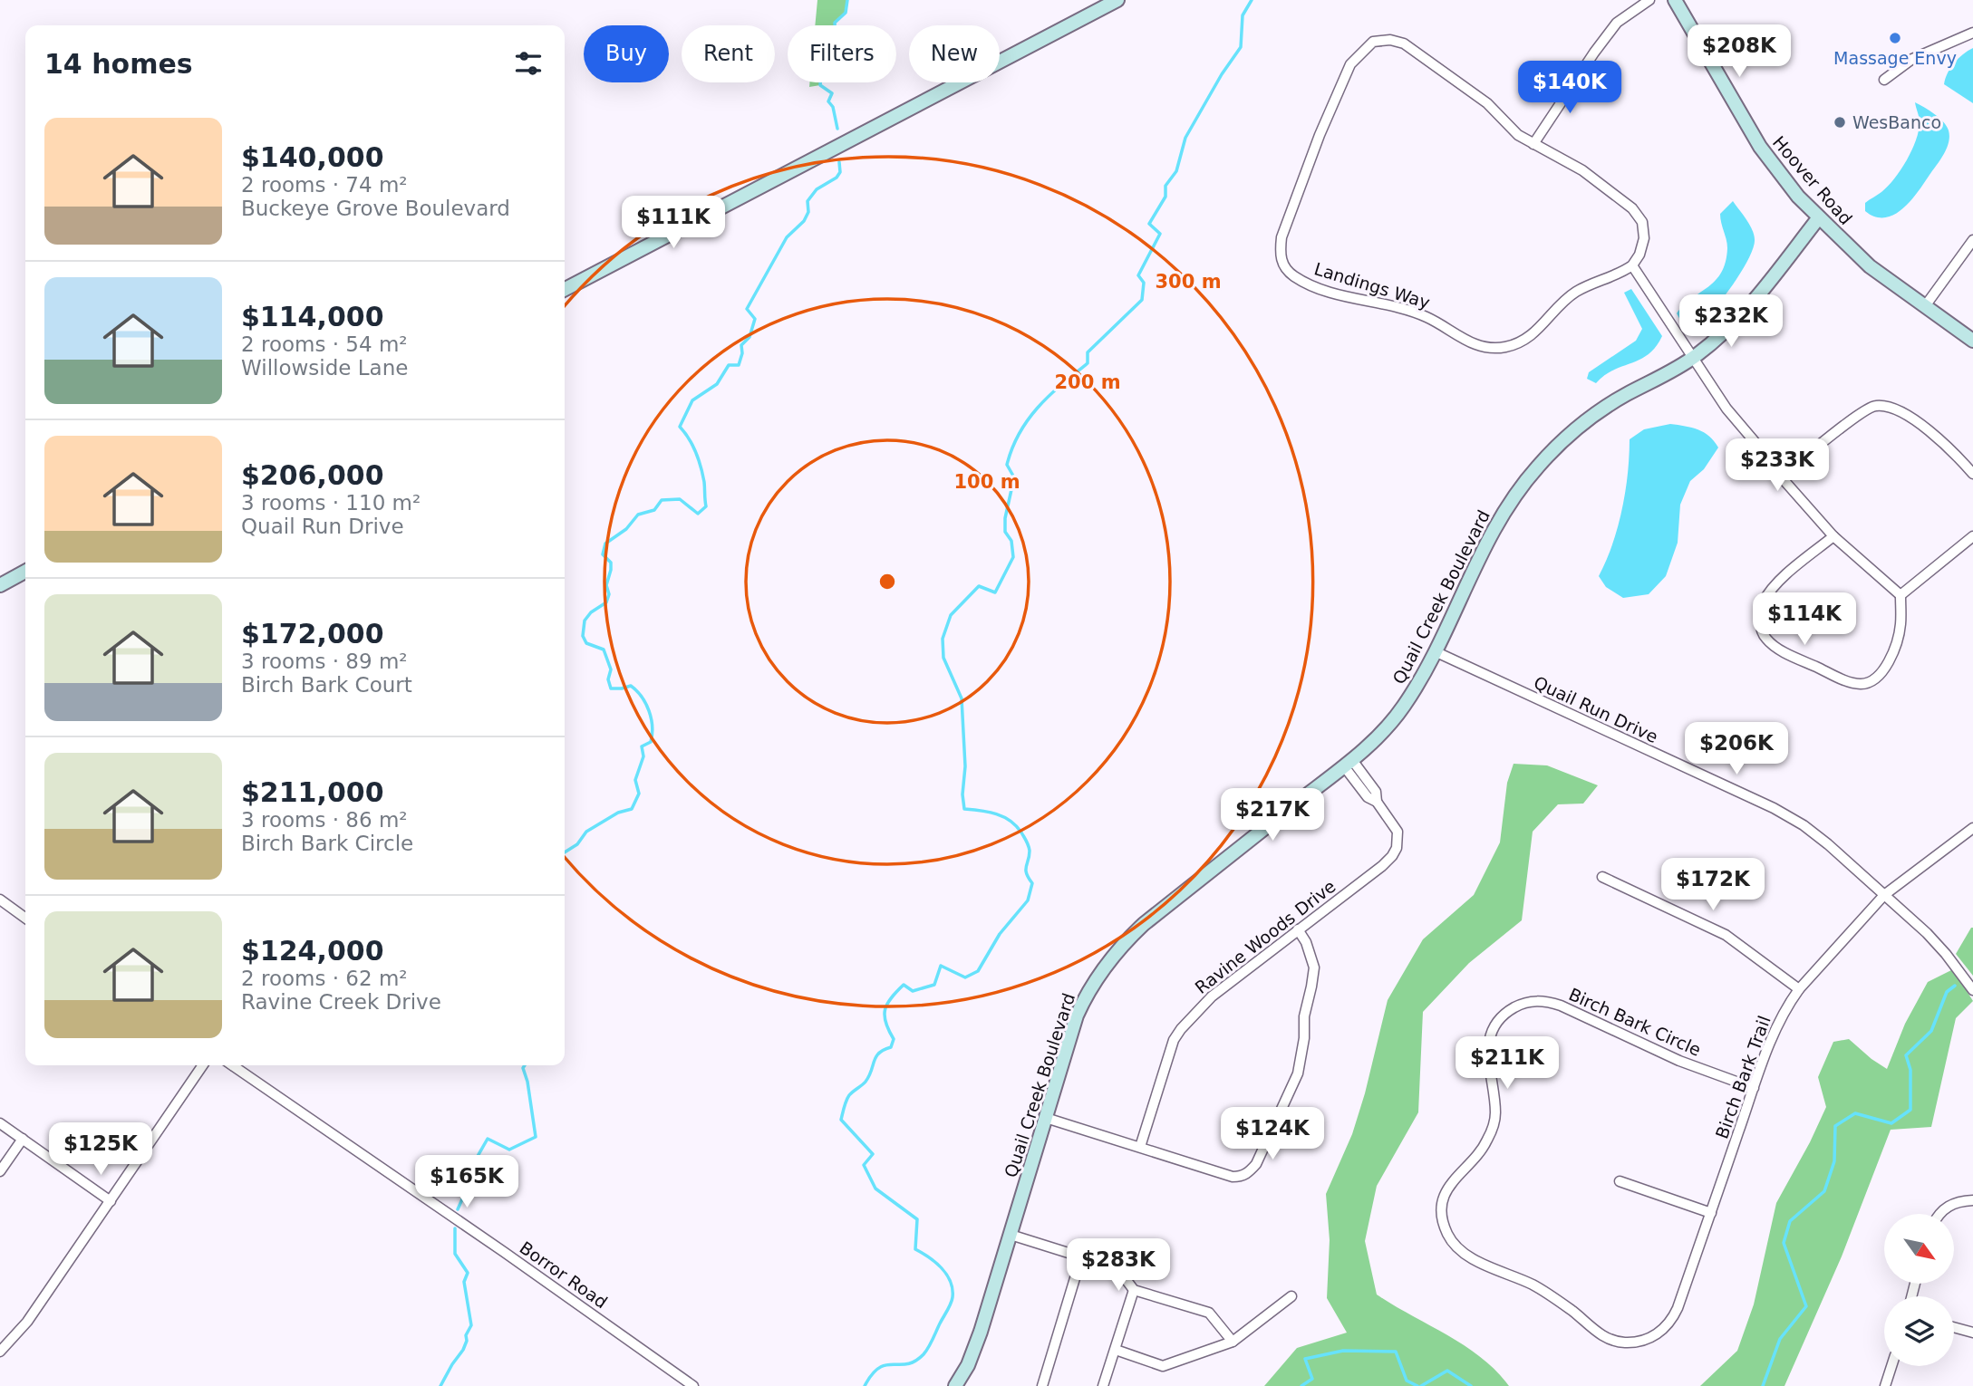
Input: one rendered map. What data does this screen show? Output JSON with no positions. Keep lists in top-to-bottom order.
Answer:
{
  "streets": {
    "street": [
      "Hoover Road",
      "Landings Way",
      "Quail Creek Boulevard",
      "Quail Run Drive",
      "Ravine Woods Drive",
      "Birch Bark Circle",
      "Birch Bark Trail",
      "Borror Road"
    ]
  },
  "crossings": [
    ["Hoover Road", "Quail Creek Boulevard"],
    ["Quail Creek Boulevard", "Quail Run Drive"],
    ["Quail Creek Boulevard", "Ravine Woods Drive"],
    ["Quail Run Drive", "Birch Bark Trail"],
    ["Birch Bark Circle", "Birch Bark Trail"]
  ],
  "places": ["Massage Envy", "WesBanco"],
  "north": "bottom right",
  "page": {
    "price": [
      "$208K",
      "$140K",
      "$111K",
      "$232K",
      "$233K",
      "$114K",
      "$206K",
      "$217K",
      "$172K",
      "$211K",
      "$124K",
      "$125K",
      "$165K",
      "$283K"
    ],
    "chip": [
      "Buy",
      "Rent",
      "Filters",
      "New"
    ],
    "heading": "14 homes",
    "list": [
      {
        "name": "$140,000",
        "note": "2 rooms · 74 m² · Buckeye Grove Boulevard"
      },
      {
        "name": "$114,000",
        "note": "2 rooms · 54 m² · Willowside Lane"
      },
      {
        "name": "$206,000",
        "note": "3 rooms · 110 m² · Quail Run Drive"
      },
      {
        "name": "$172,000",
        "note": "3 rooms · 89 m² · Birch Bark Court"
      },
      {
        "name": "$211,000",
        "note": "3 rooms · 86 m² · Birch Bark Circle"
      },
      {
        "name": "$124,000",
        "note": "2 rooms · 62 m² · Ravine Creek Drive"
      }
    ]
  },
  "rings": ["300 m", "200 m", "100 m"]
}
